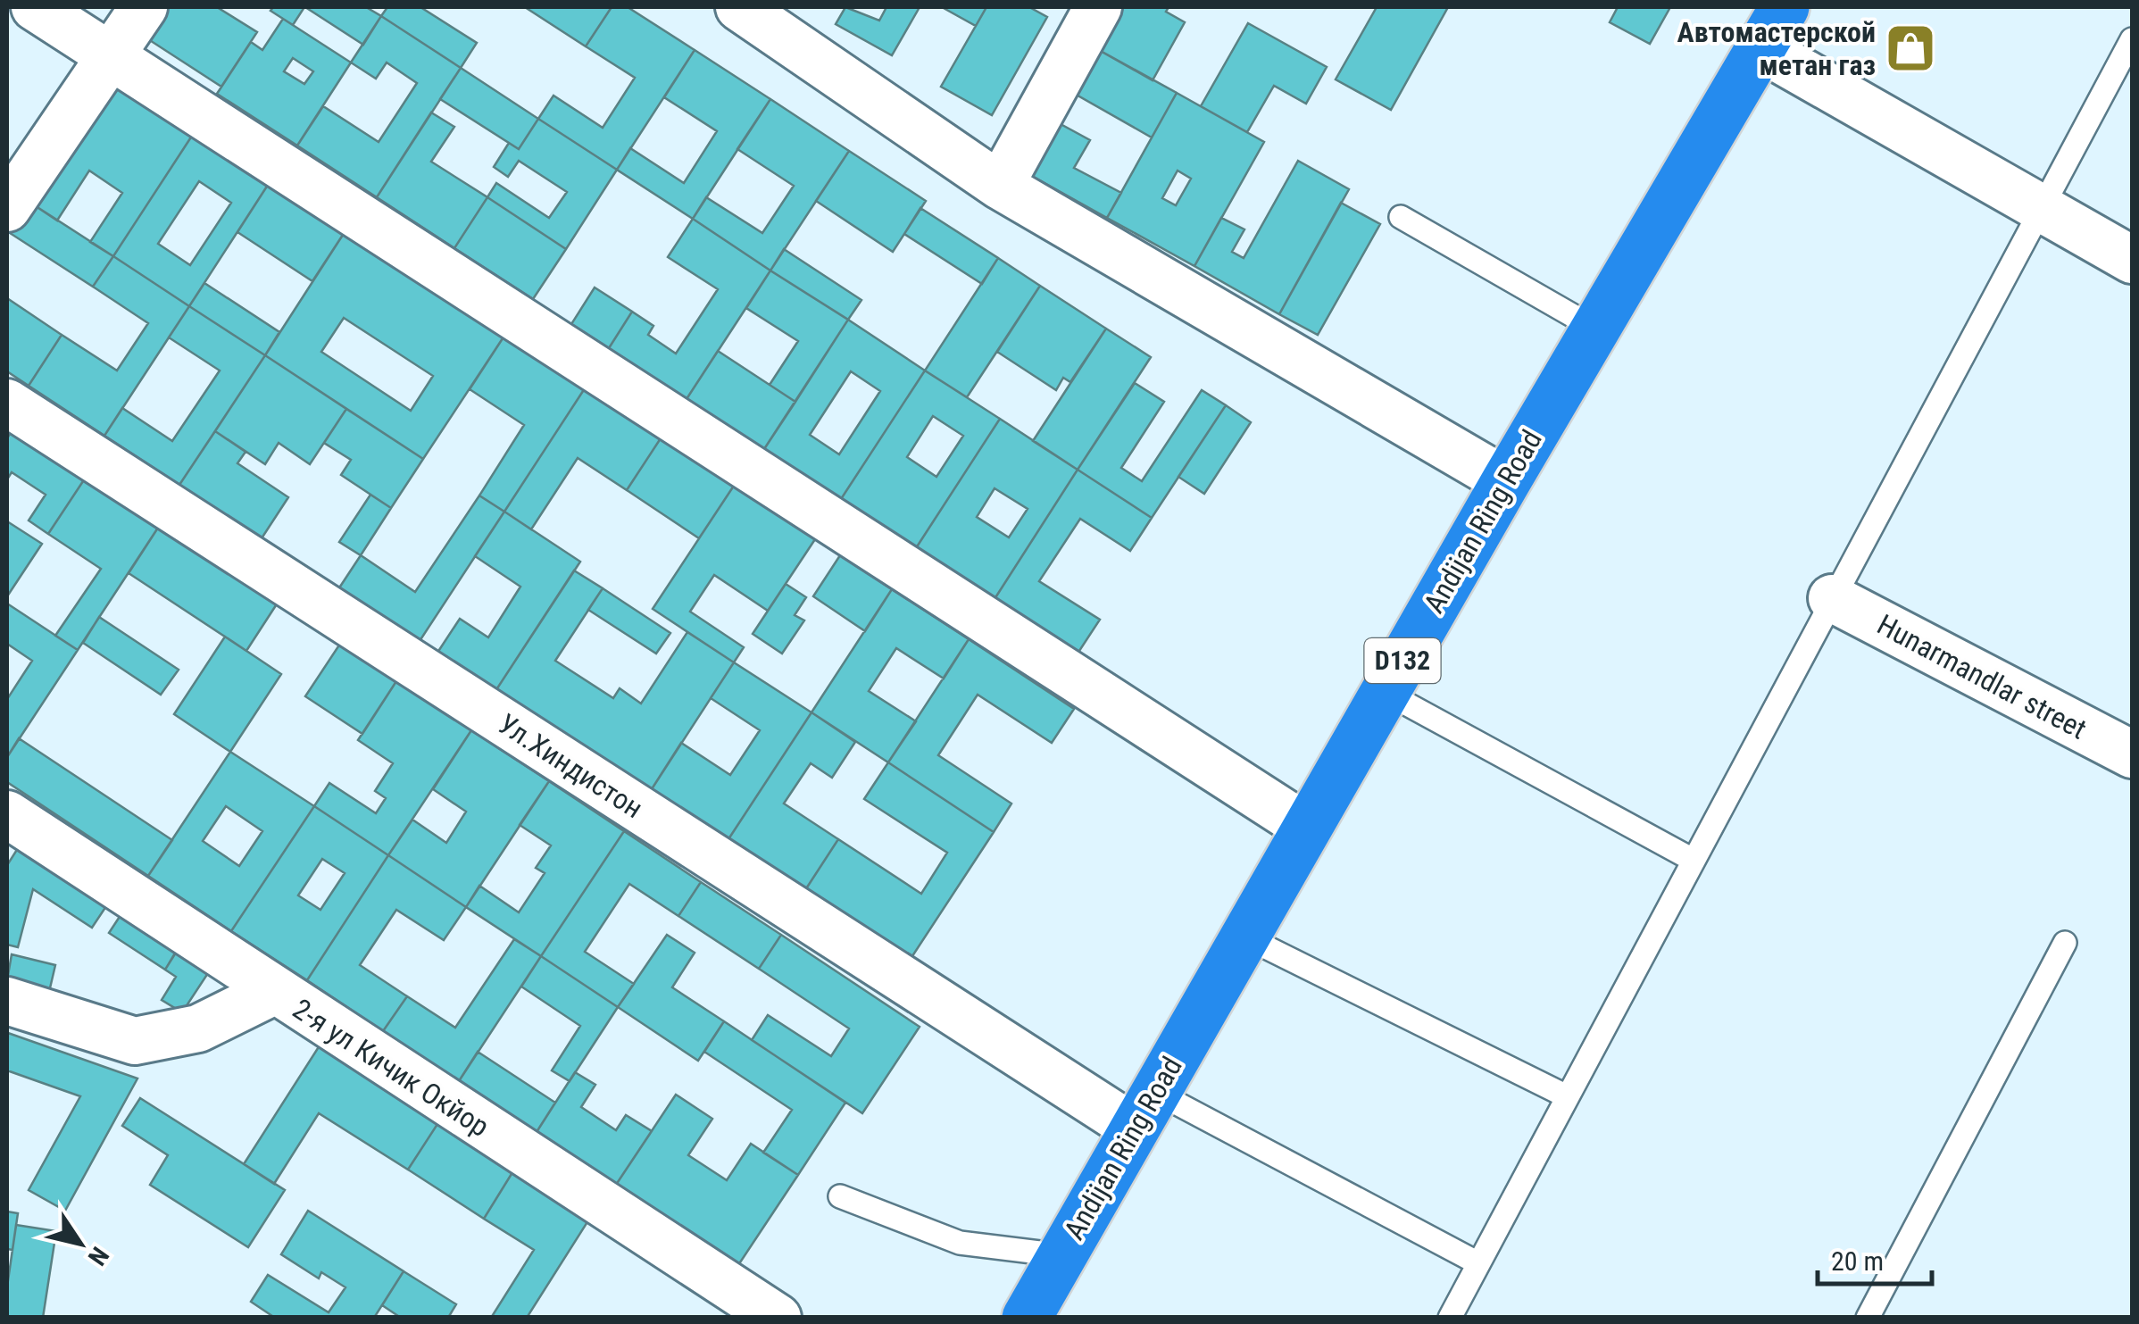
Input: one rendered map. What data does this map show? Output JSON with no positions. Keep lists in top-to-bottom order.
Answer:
{
  "streets": {
    "highway": ["Andijan Ring Road", "D132"],
    "street": ["Hunarmandlar street", "Ул.Хиндистон", "2-я ул Кичик Окйор"]
  },
  "crossings": [
    ["Andijan Ring Road", "Ул.Хиндистон"]
  ],
  "places": {
    "shop": ["Автомастерской метан газ"]
  },
  "scale_bar": "20 m",
  "north": "bottom right"
}
